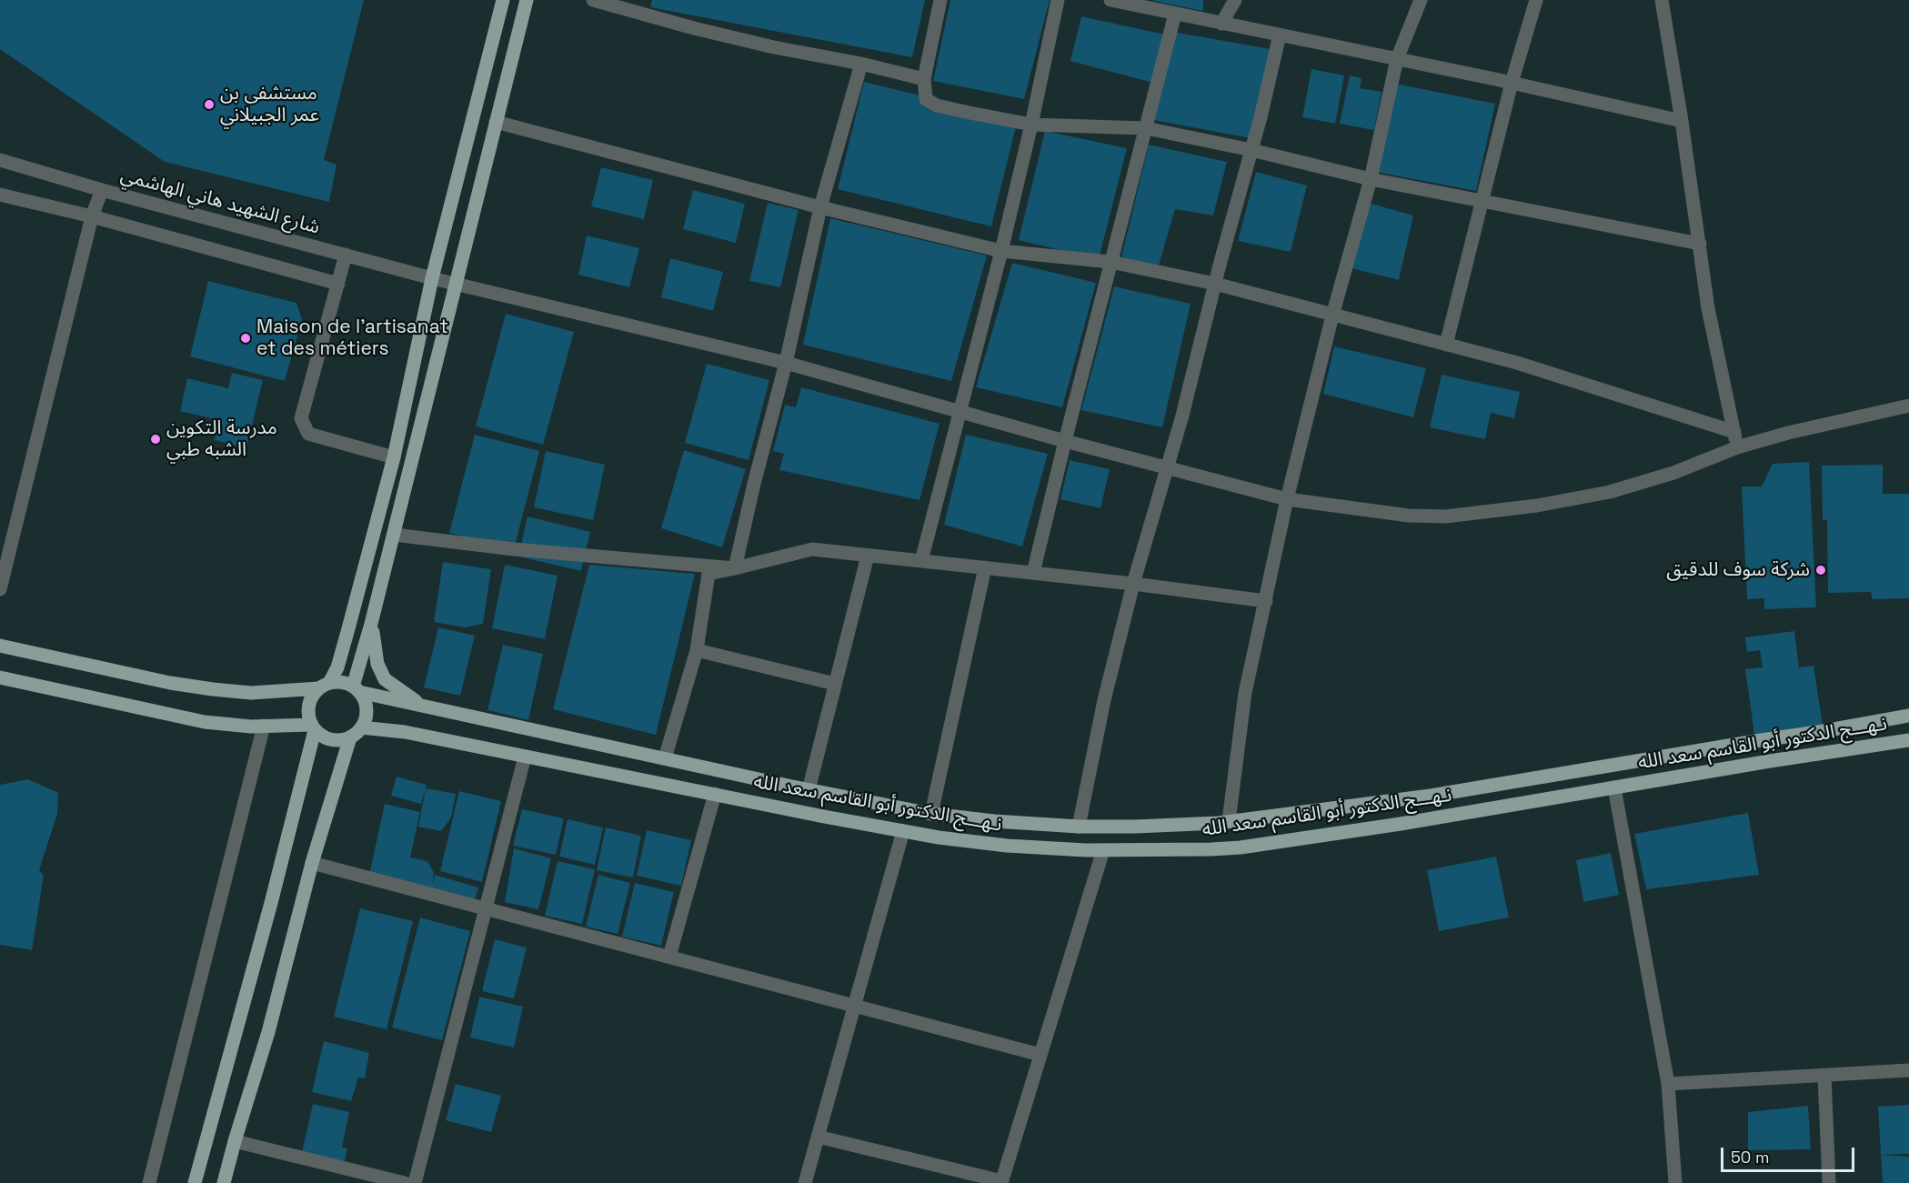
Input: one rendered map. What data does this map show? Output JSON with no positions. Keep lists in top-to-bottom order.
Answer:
{
  "streets": {
    "main road": ["نـهـــج الدكتور أبو القاسم سعد الله"],
    "street": ["شارع الشهيد هاني الهاشمي"]
  },
  "places": [
    "مستشفى بن عمر الجبيلاني",
    "Maison de l'artisanat et des métiers",
    "مدرسة التكوين الشبه طبي",
    "شركة سوف للدقيق"
  ],
  "scale_bar": "50 m"
}
